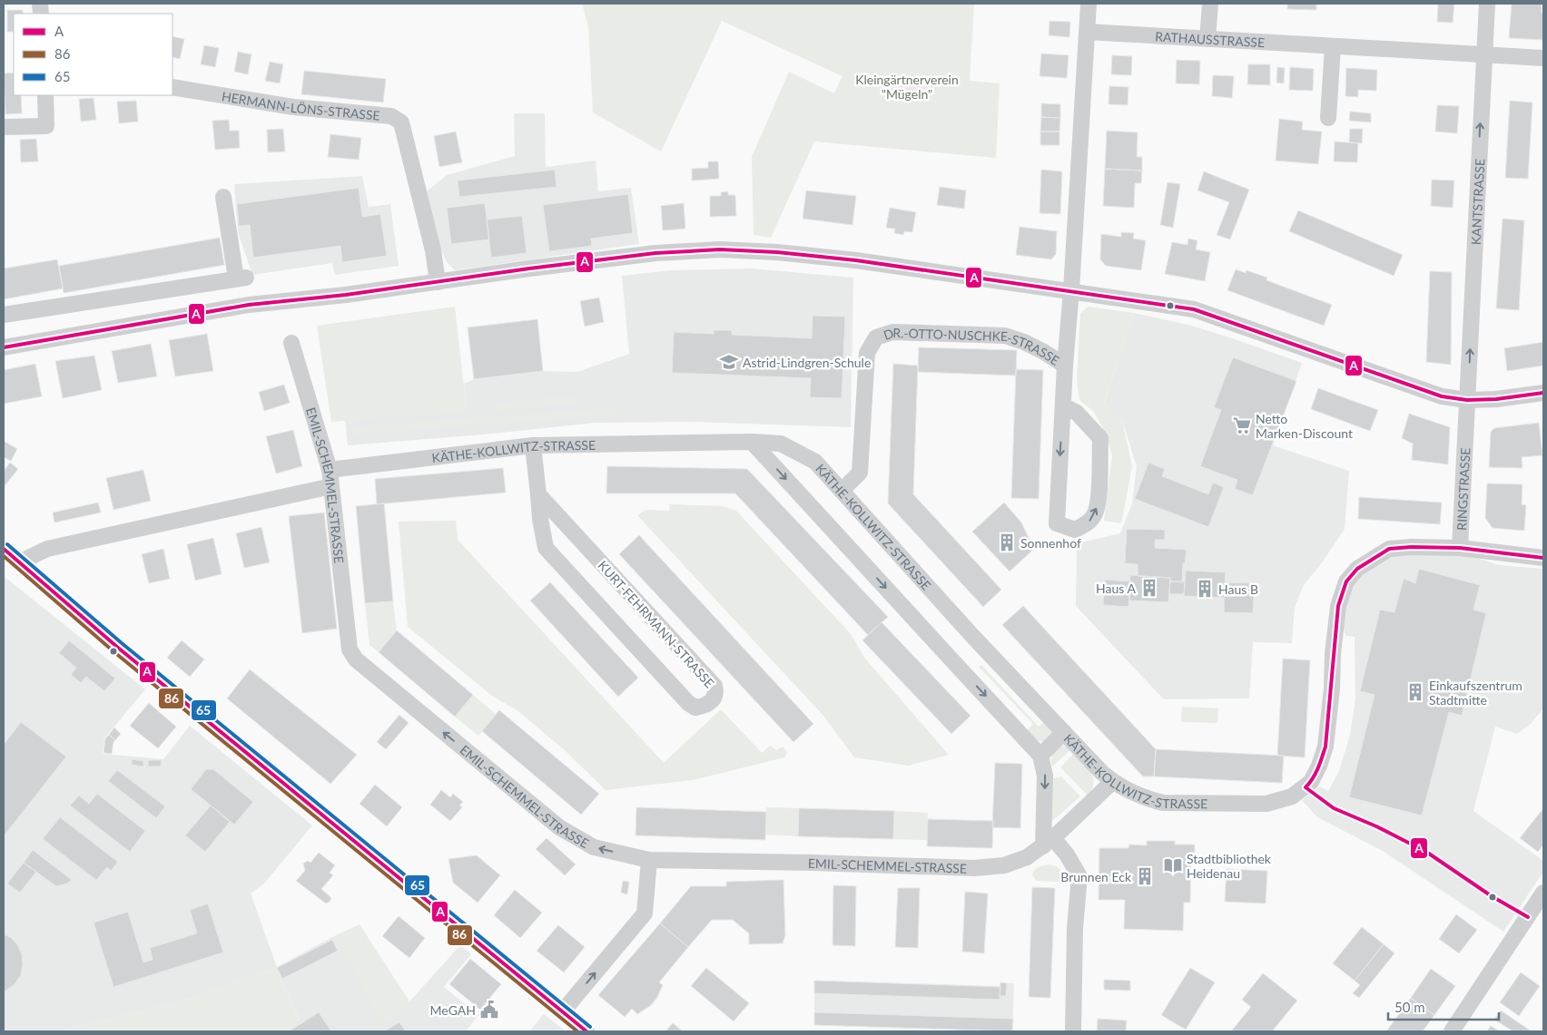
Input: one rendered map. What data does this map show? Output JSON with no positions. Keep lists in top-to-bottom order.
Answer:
{
  "streets": {
    "street": [
      "RATHAUSSTRASSE",
      "HERMANN-LÖNS-STRASSE",
      "KANTSTRASSE",
      "DR.-OTTO-NUSCHKE-STRASSE",
      "KÄTHE-KOLLWITZ-STRASSE",
      "EMIL-SCHEMMEL-STRASSE",
      "RINGSTRASSE",
      "KURT-FEHRMANN-STRASSE"
    ]
  },
  "crossings": [
    ["RATHAUSSTRASSE", "KANTSTRASSE"],
    ["RATHAUSSTRASSE", "DR.-OTTO-NUSCHKE-STRASSE"],
    ["KANTSTRASSE", "RINGSTRASSE"],
    ["DR.-OTTO-NUSCHKE-STRASSE", "KÄTHE-KOLLWITZ-STRASSE"],
    ["KÄTHE-KOLLWITZ-STRASSE", "EMIL-SCHEMMEL-STRASSE"],
    ["KÄTHE-KOLLWITZ-STRASSE", "RINGSTRASSE"],
    ["KÄTHE-KOLLWITZ-STRASSE", "KURT-FEHRMANN-STRASSE"]
  ],
  "one_way": ["KANTSTRASSE"],
  "parks": ["Kleingärtnerverein \"Mügeln\""],
  "places": {
    "school or university": ["Astrid-Lindgren-Schule"],
    "supermarket": ["Netto Marken-Discount"],
    "building": [
      "Sonnenhof",
      "Haus A",
      "Haus B",
      "Einkaufszentrum Stadtmitte",
      "Brunnen Eck"
    ],
    "library": ["Stadtbibliothek Heidenau"],
    "public building": ["MeGAH"]
  },
  "lines": ["transit line A", "transit line 65", "transit line 86"],
  "legend": ["A", "86", "65"],
  "scale_bar": "50 m"
}
